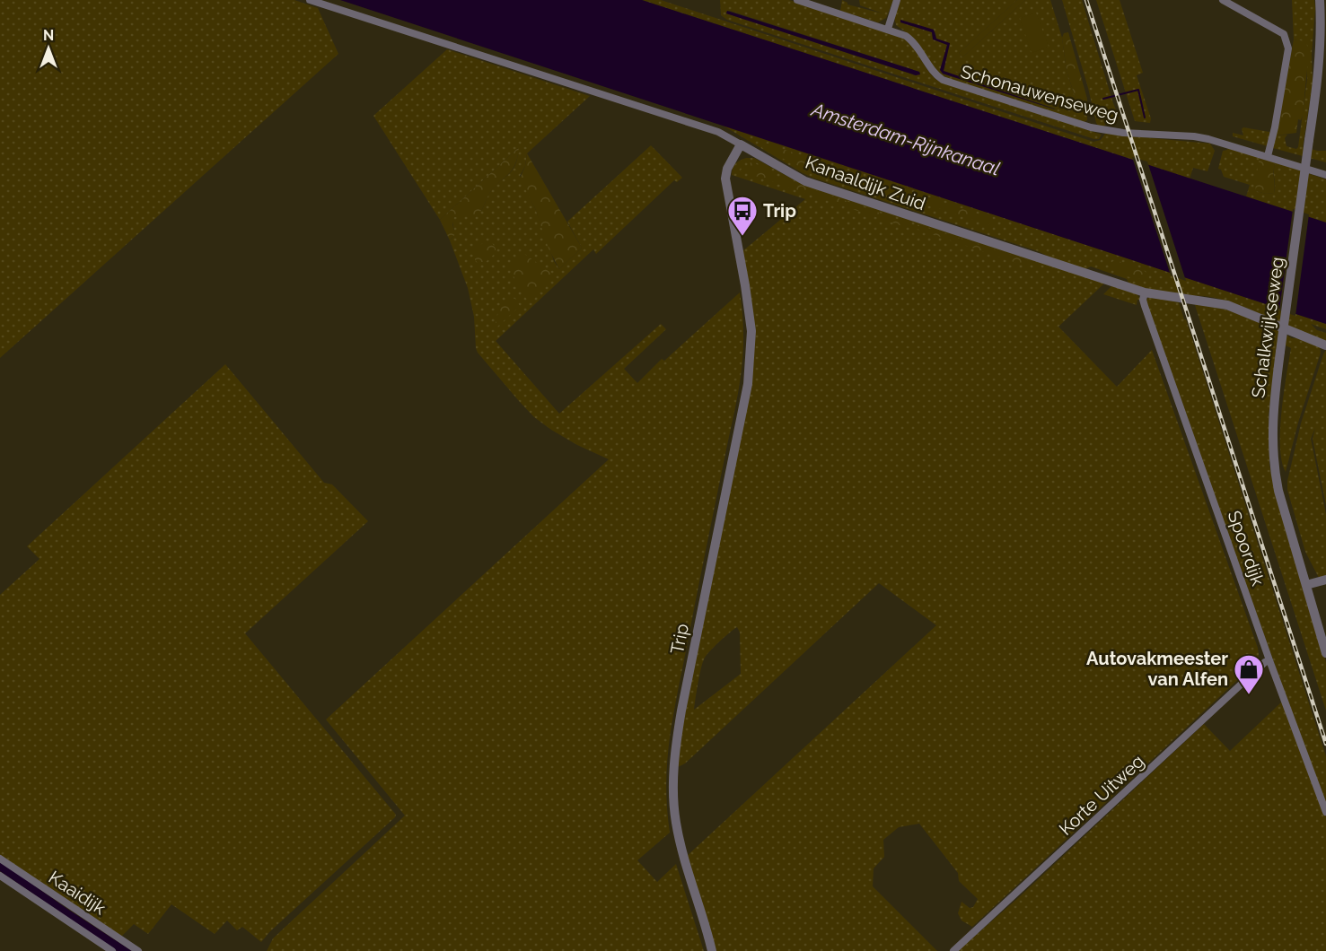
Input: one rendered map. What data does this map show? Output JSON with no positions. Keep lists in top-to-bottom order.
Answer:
{
  "streets": {
    "street": [
      "Schonauwenseweg",
      "Kanaaldijk Zuid",
      "Schalkwijkseweg",
      "Spoordijk",
      "Trip",
      "Korte Uitweg",
      "Kaaidijk"
    ]
  },
  "crossings": [
    ["Kanaaldijk Zuid", "Spoordijk"],
    ["Kanaaldijk Zuid", "Trip"],
    ["Spoordijk", "Korte Uitweg"]
  ],
  "water": ["Amsterdam-Rijnkanaal"],
  "places": {
    "bus stop": ["Trip"],
    "shop": ["Autovakmeester van Alfen"]
  },
  "north": "top"
}
